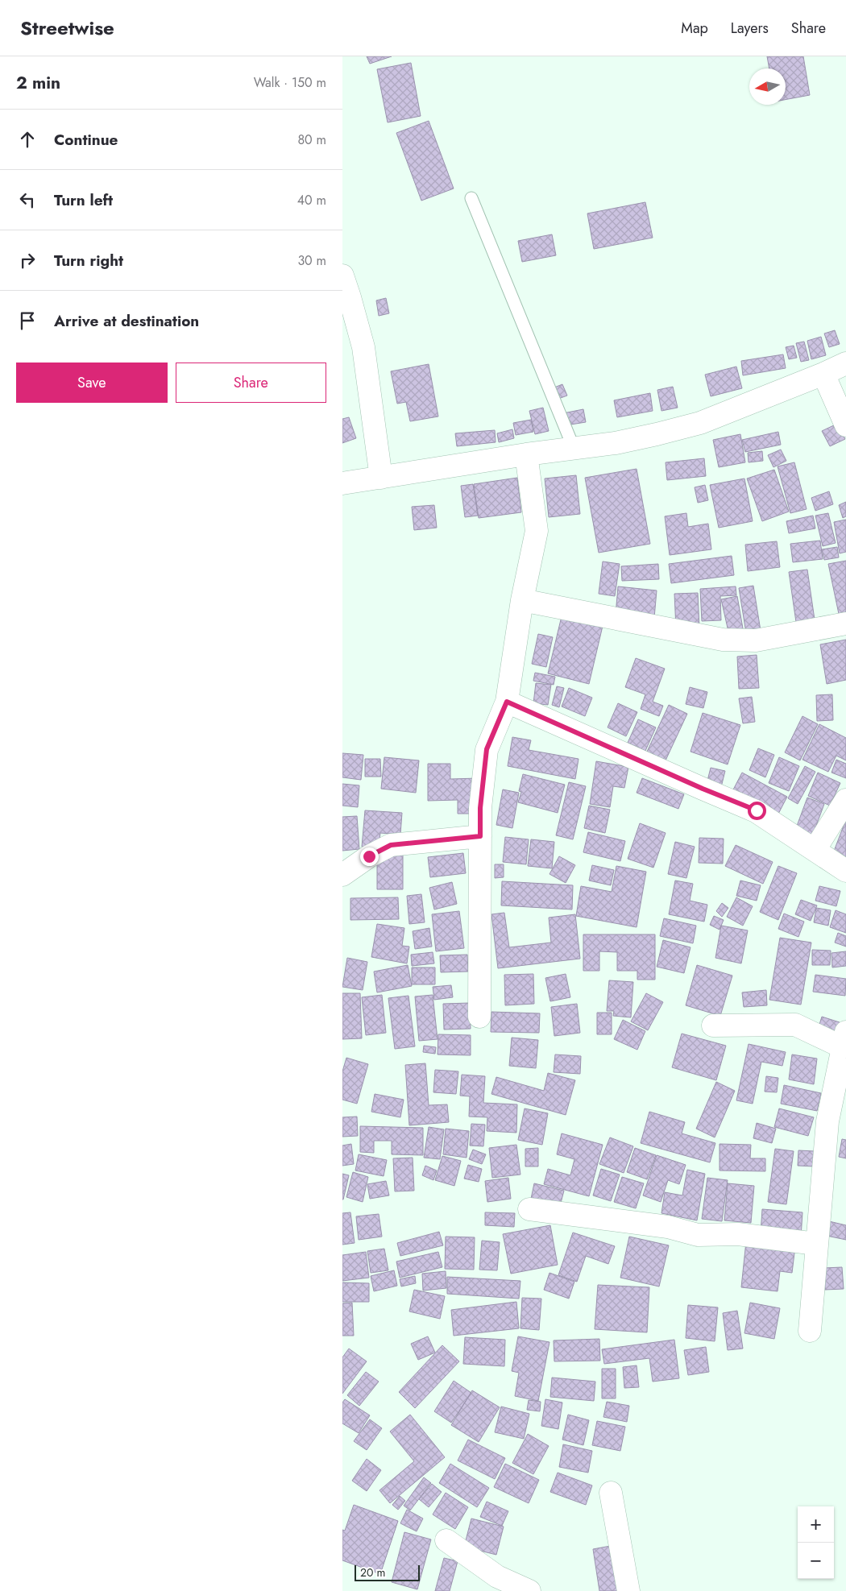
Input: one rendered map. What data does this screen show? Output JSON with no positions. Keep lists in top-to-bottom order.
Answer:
{
  "scale_bar": "20 m",
  "north": "left",
  "page": {
    "header": "Streetwise",
    "nav": ["Map", "Layers", "Share"],
    "heading": ["2 min", "Walk · 150 m"],
    "list": [
      ["Continue", "80 m"],
      ["Turn left", "40 m"],
      ["Turn right", "30 m"],
      "Arrive at destination"
    ],
    "buttons": ["Save", "Share"],
    "map_buttons": ["+", "−"],
    "scale": "20 m"
  }
}
